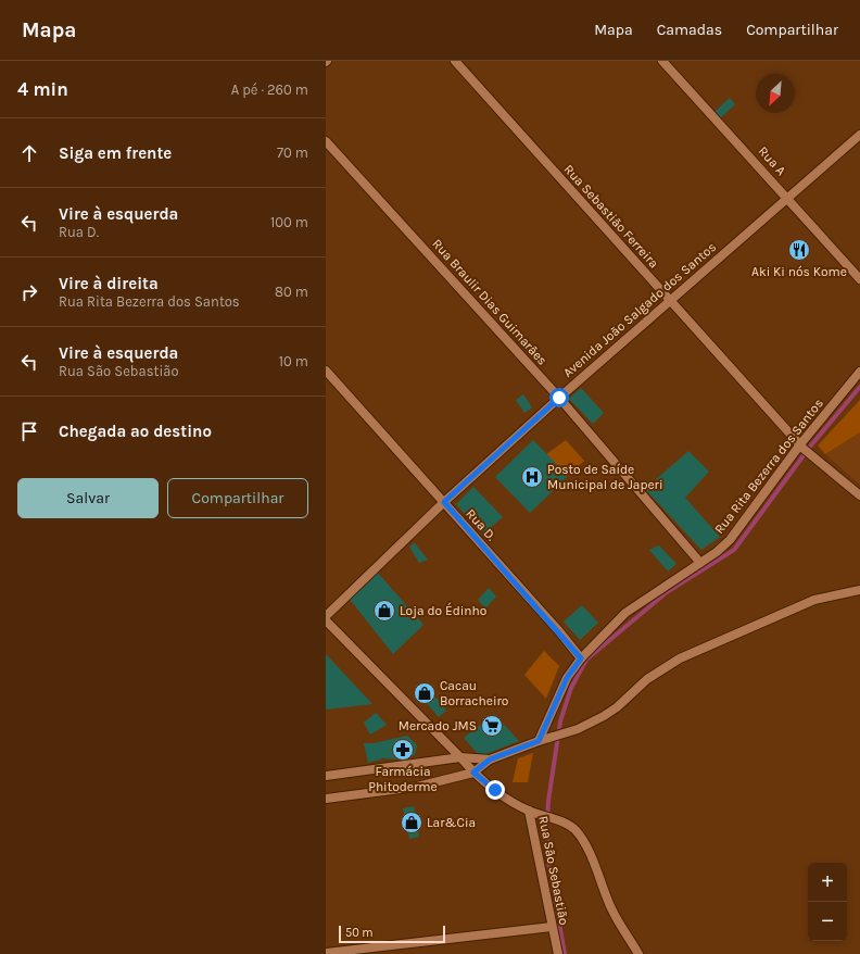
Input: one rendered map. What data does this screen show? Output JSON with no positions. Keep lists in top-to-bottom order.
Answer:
{
  "streets": {
    "street": [
      "Rua A",
      "Rua Sebastião Ferreira",
      "Rua Braulir Dias Guimarães",
      "Avenida João Salgado dos Santos",
      "Rua Rita Bezerra dos Santos",
      "Rua D.",
      "Rua São Sebastião"
    ]
  },
  "crossings": [
    ["Rua A", "Avenida João Salgado dos Santos"],
    ["Rua Sebastião Ferreira", "Avenida João Salgado dos Santos"],
    ["Rua Sebastião Ferreira", "Rua Rita Bezerra dos Santos"],
    ["Rua Braulir Dias Guimarães", "Avenida João Salgado dos Santos"],
    ["Rua Braulir Dias Guimarães", "Rua Rita Bezerra dos Santos"],
    ["Avenida João Salgado dos Santos", "Rua D."],
    ["Rua Rita Bezerra dos Santos", "Rua D."]
  ],
  "places": {
    "restaurant": ["Aki Ki nós Kome"],
    "hospital": ["Posto de Saíde Municipal de Japeri"],
    "shop": ["Loja do Édinho", "Cacau Borracheiro", "Lar&Cia"],
    "supermarket": ["Mercado JMS"],
    "pharmacy": ["Farmácia Phitoderme"]
  },
  "scale_bar": "50 m",
  "north": "bottom left",
  "page": {
    "header": "Mapa",
    "nav": ["Mapa", "Camadas", "Compartilhar"],
    "heading": ["4 min", "A pé · 260 m"],
    "list": [
      ["Siga em frente", "70 m"],
      ["Vire à esquerda", "Rua D.", "100 m"],
      ["Vire à direita", "Rua Rita Bezerra dos Santos", "80 m"],
      ["Vire à esquerda", "Rua São Sebastião", "10 m"],
      "Chegada ao destino"
    ],
    "buttons": ["Salvar", "Compartilhar"],
    "map_buttons": ["+", "−"],
    "scale": "50 m"
  }
}
